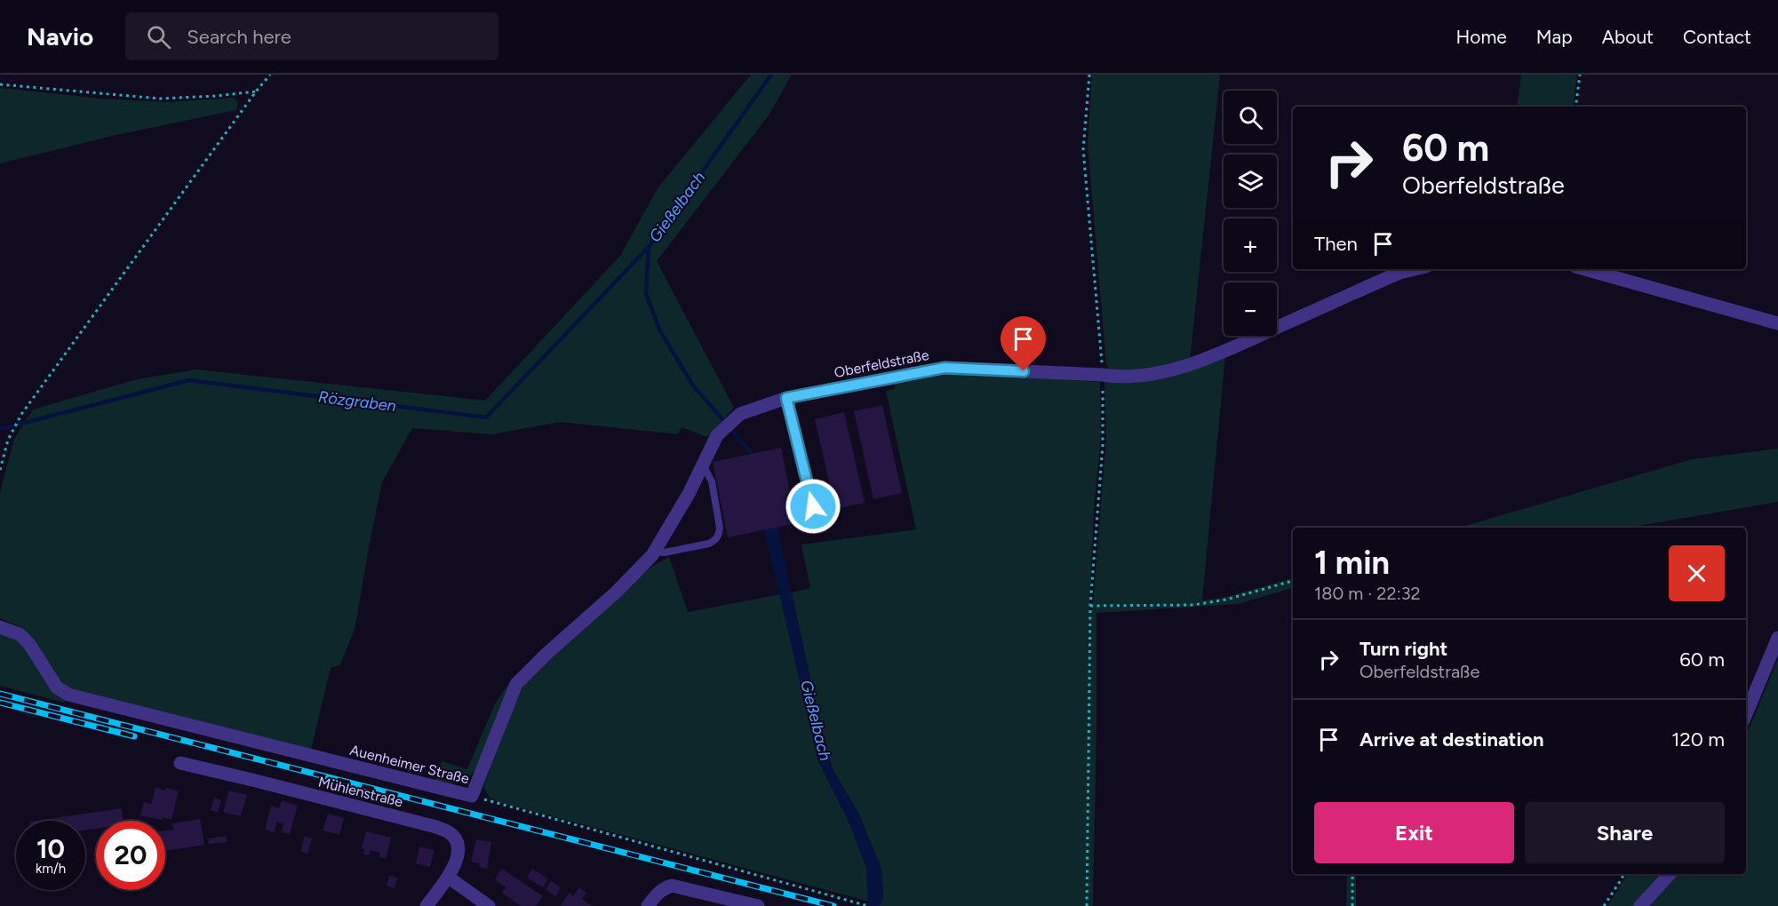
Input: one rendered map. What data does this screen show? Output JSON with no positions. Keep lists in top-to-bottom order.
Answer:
{
  "streets": {
    "street": ["Oberfeldstraße", "Auenheimer Straße", "Mühlenstraße"]
  },
  "crossings": [
    ["Oberfeldstraße", "Auenheimer Straße"]
  ],
  "water": ["Gießelbach", "Rözgraben"],
  "page": {
    "header": "Navio",
    "search": "Search here",
    "nav": [
      "Home",
      "Map",
      "About",
      "Contact"
    ],
    "map_buttons": ["+", "−"],
    "turn": ["60 m", "Oberfeldstraße"],
    "then": "Then",
    "heading": ["1 min", "180 m · 22:32"],
    "list": [
      {
        "name": "Turn right",
        "note": "Oberfeldstraße",
        "value": "60 m"
      },
      {
        "name": "Arrive at destination",
        "value": "120 m"
      }
    ],
    "buttons": ["Exit", "Share"],
    "speed": "10 km/h",
    "limit": "20"
  }
}
